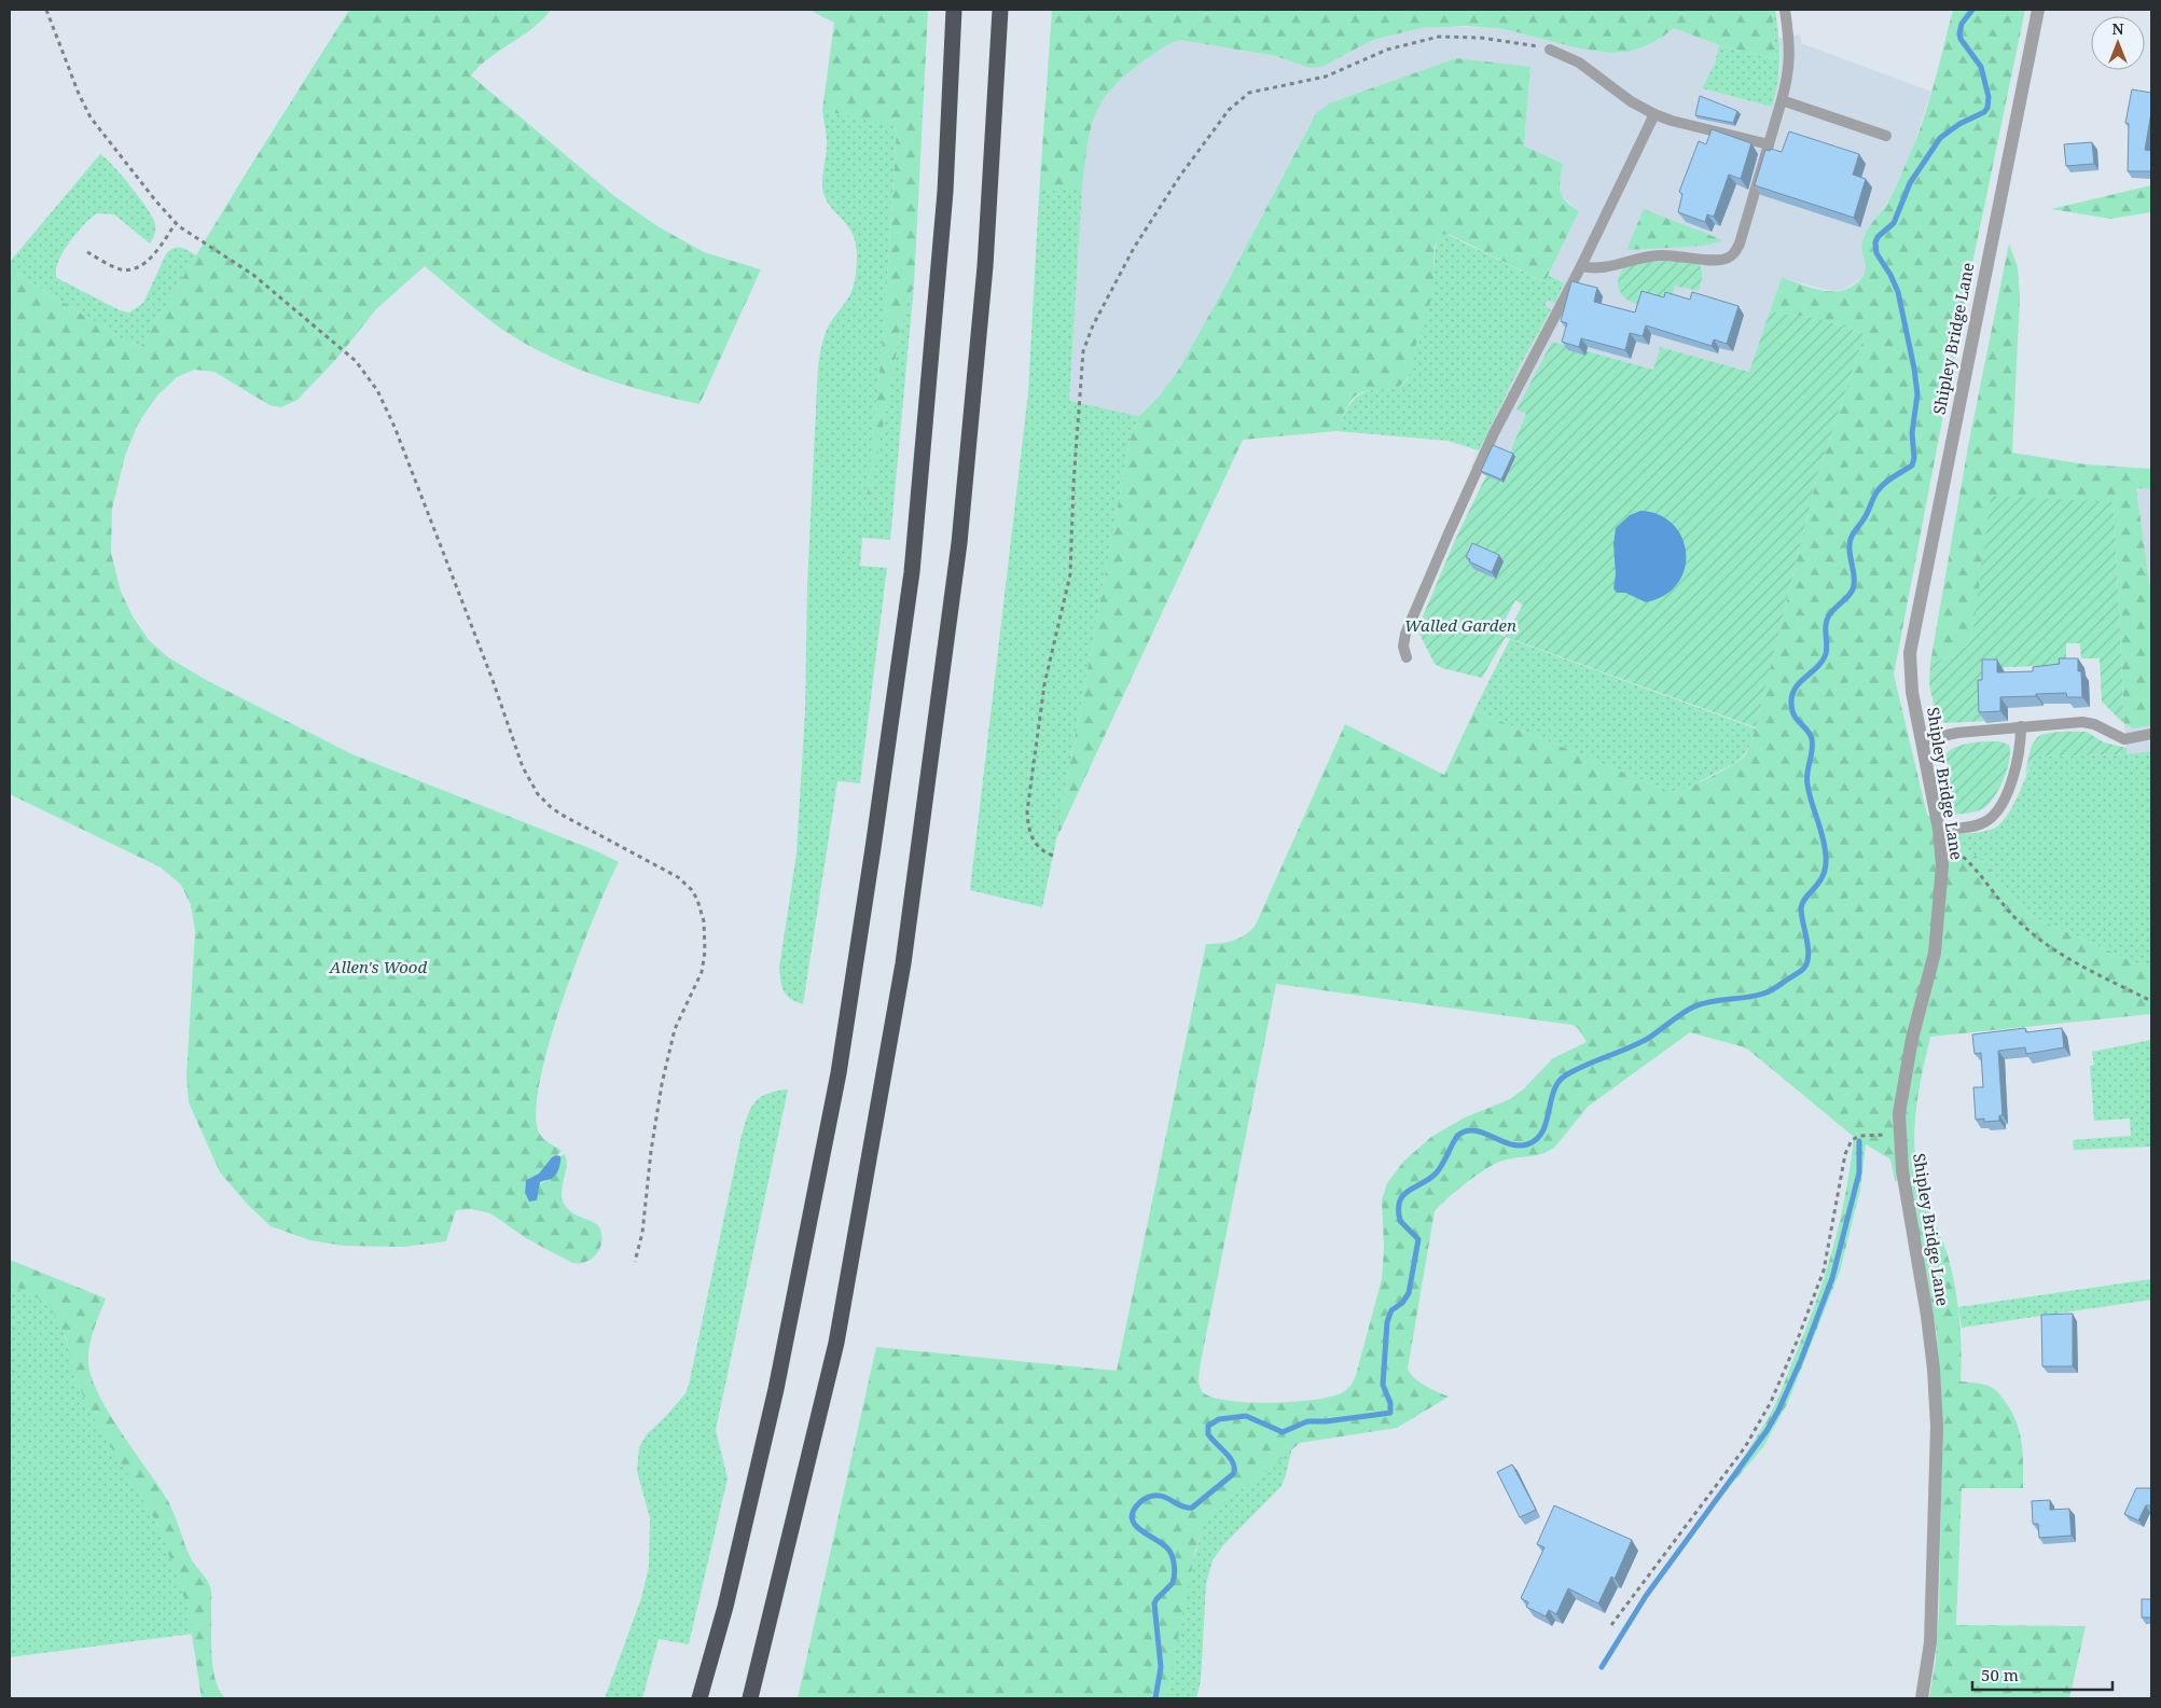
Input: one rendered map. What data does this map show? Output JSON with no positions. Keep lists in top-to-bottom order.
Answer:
{
  "streets": {
    "street": ["Shipley Bridge Lane"]
  },
  "parks": ["Walled Garden", "Allen's Wood"],
  "scale_bar": "50 m",
  "north": "top"
}
